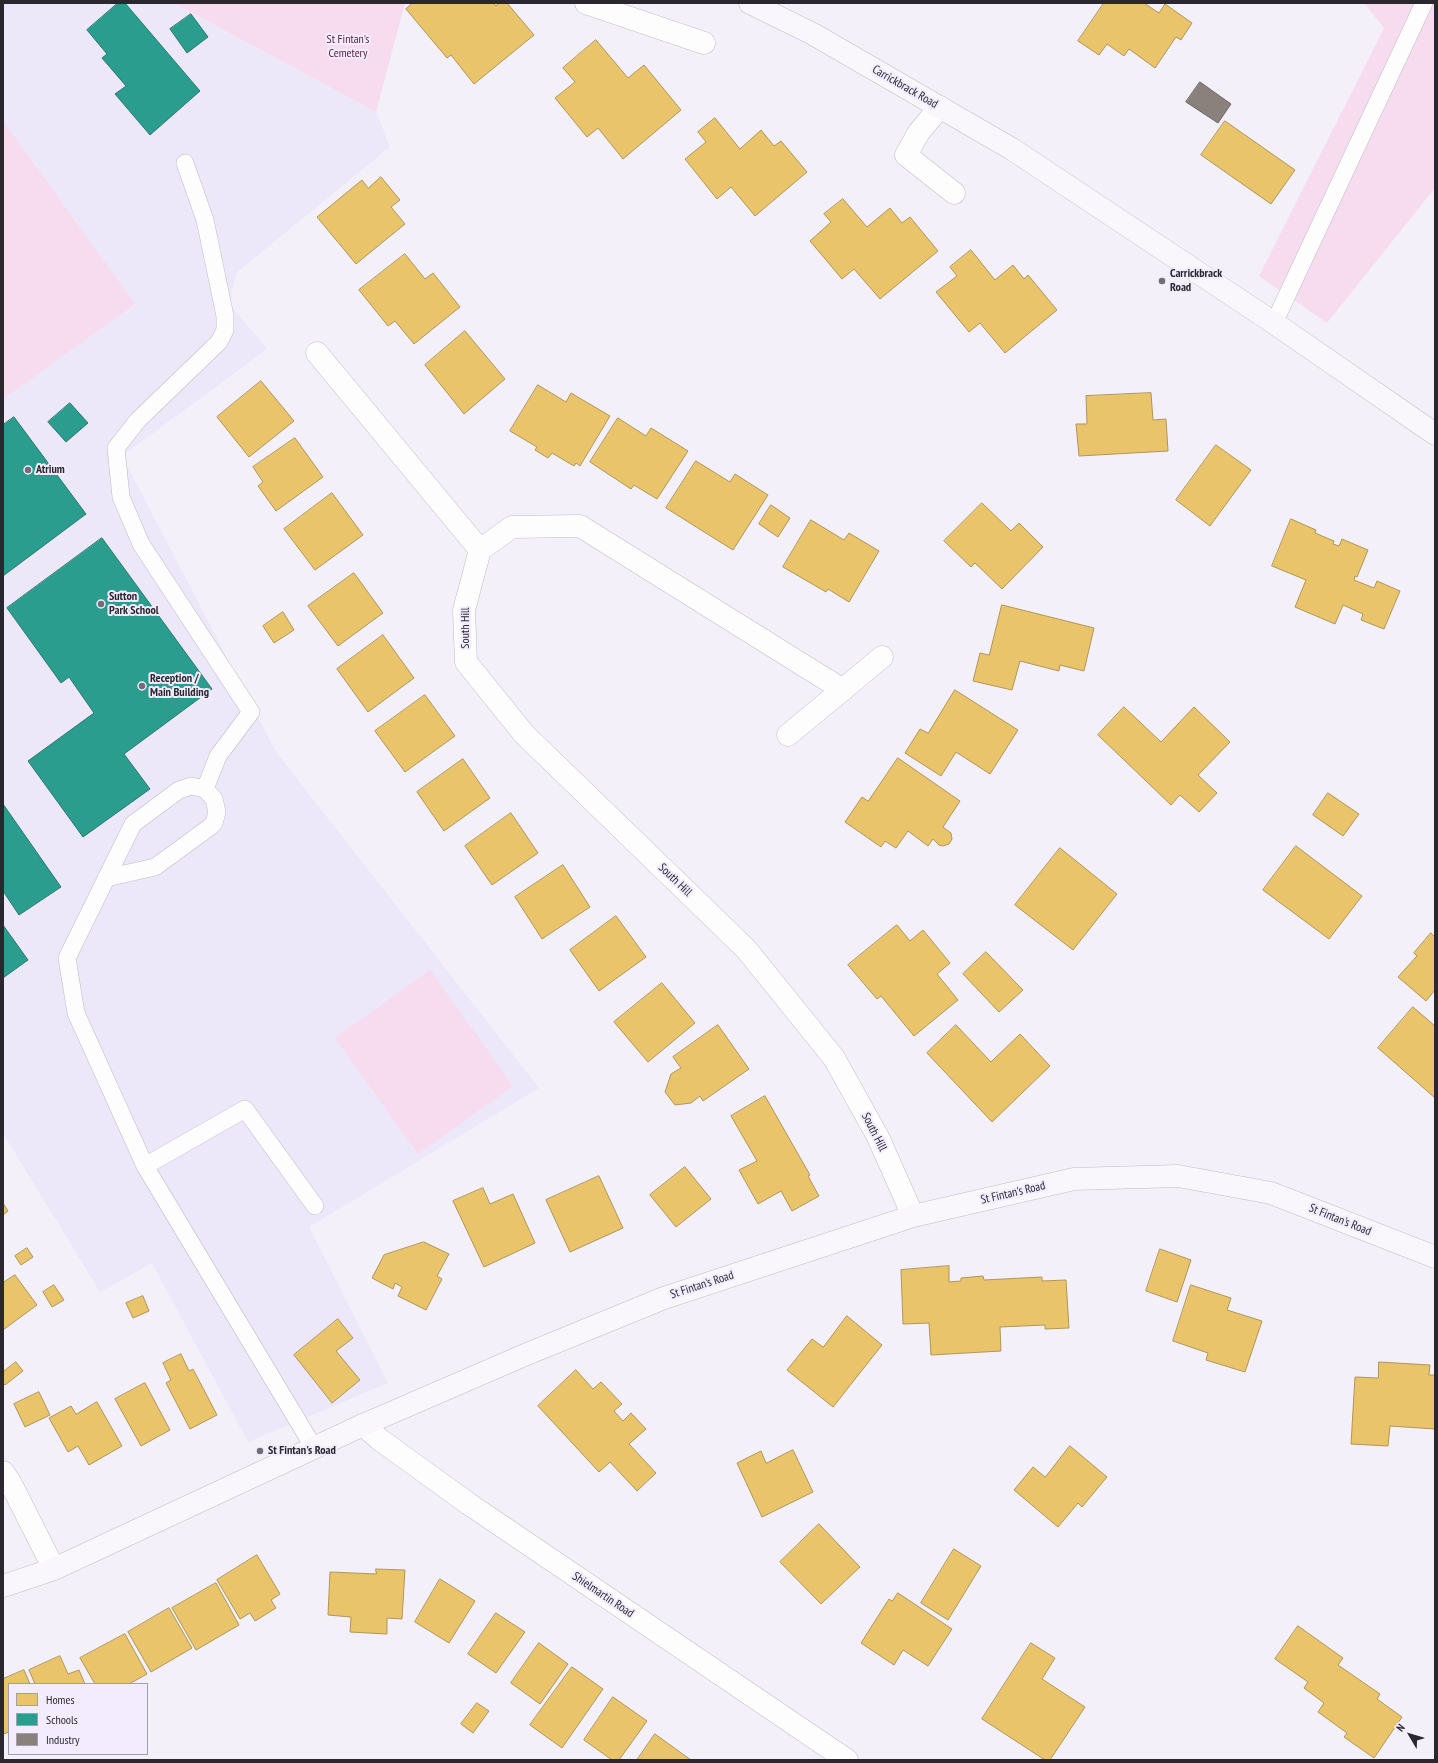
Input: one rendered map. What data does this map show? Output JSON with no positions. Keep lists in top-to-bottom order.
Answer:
{
  "streets": {
    "street": [
      "Carrickbrack Road",
      "South Hill",
      "St Fintan's Road",
      "Shielmartin Road"
    ]
  },
  "crossings": [
    ["South Hill", "St Fintan's Road"],
    ["St Fintan's Road", "Shielmartin Road"]
  ],
  "parks": ["St Fintan's Cemetery"],
  "places": [
    "Carrickbrack Road",
    "Atrium",
    "Sutton Park School",
    "Reception / Main Building",
    "St Fintan's Road"
  ],
  "legend": ["Homes", "Schools", "Industry"],
  "north": "top left"
}
